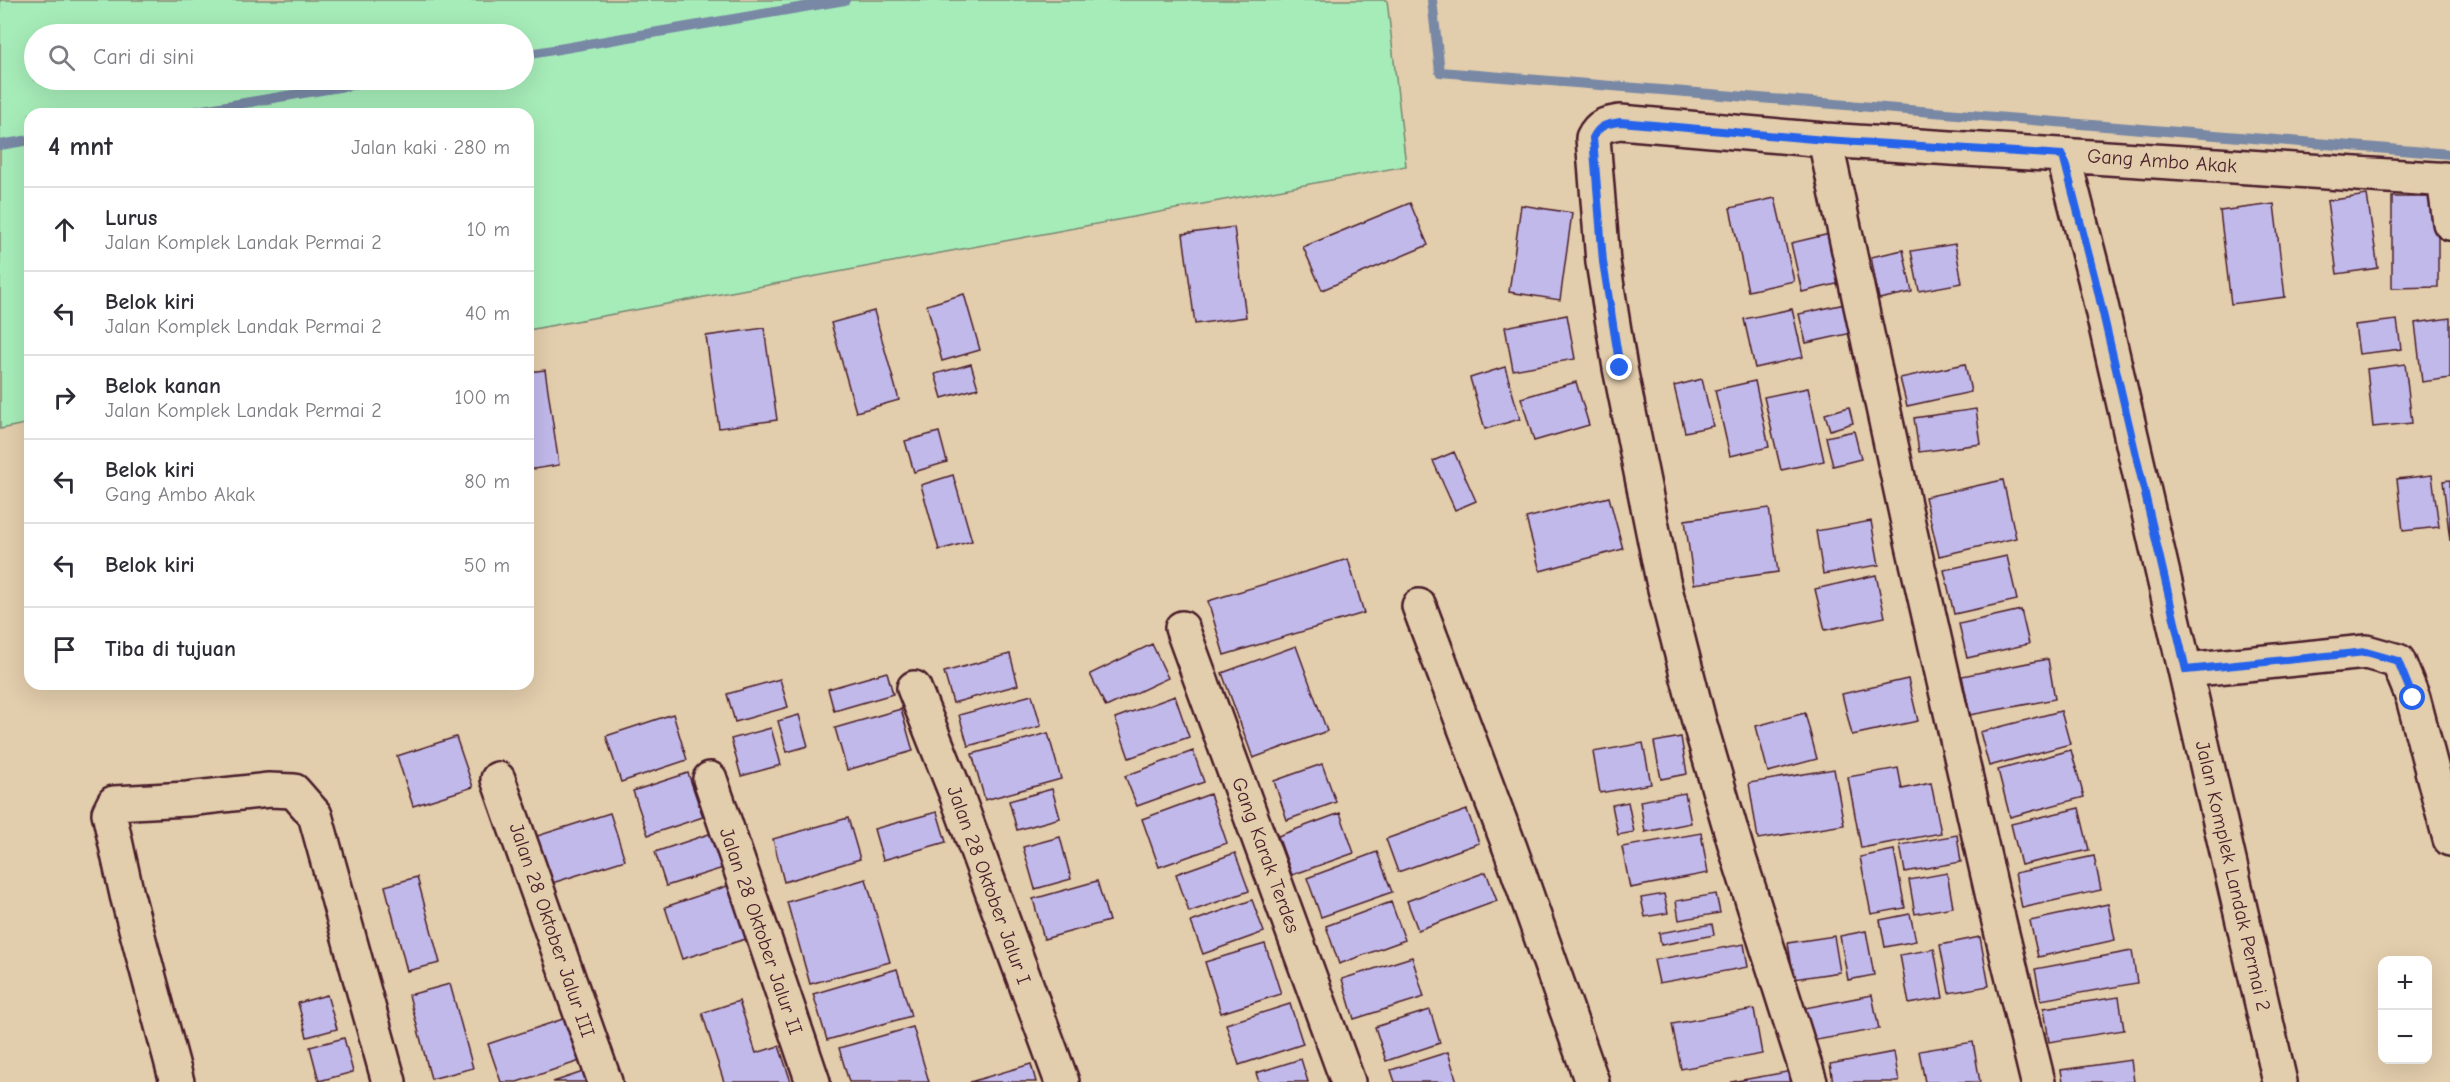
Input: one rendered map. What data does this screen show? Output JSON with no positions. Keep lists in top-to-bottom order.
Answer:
{
  "streets": {
    "street": [
      "Gang Ambo Akak",
      "Gang Karak Terdes",
      "Jalan Komplek Landak Permai 2",
      "Jalan 28 Oktober Jalur I",
      "Jalan 28 Oktober Jalur III",
      "Jalan 28 Oktober Jalur II"
    ]
  },
  "crossings": [
    ["Gang Ambo Akak", "Jalan Komplek Landak Permai 2"]
  ],
  "page": {
    "search": "Cari di sini",
    "heading": ["4 mnt", "Jalan kaki · 280 m"],
    "list": [
      ["Lurus", "Jalan Komplek Landak Permai 2", "10 m"],
      ["Belok kiri", "Jalan Komplek Landak Permai 2", "40 m"],
      ["Belok kanan", "Jalan Komplek Landak Permai 2", "100 m"],
      ["Belok kiri", "Gang Ambo Akak", "80 m"],
      ["Belok kiri", "50 m"],
      "Tiba di tujuan"
    ],
    "map_buttons": ["+", "−"]
  }
}
